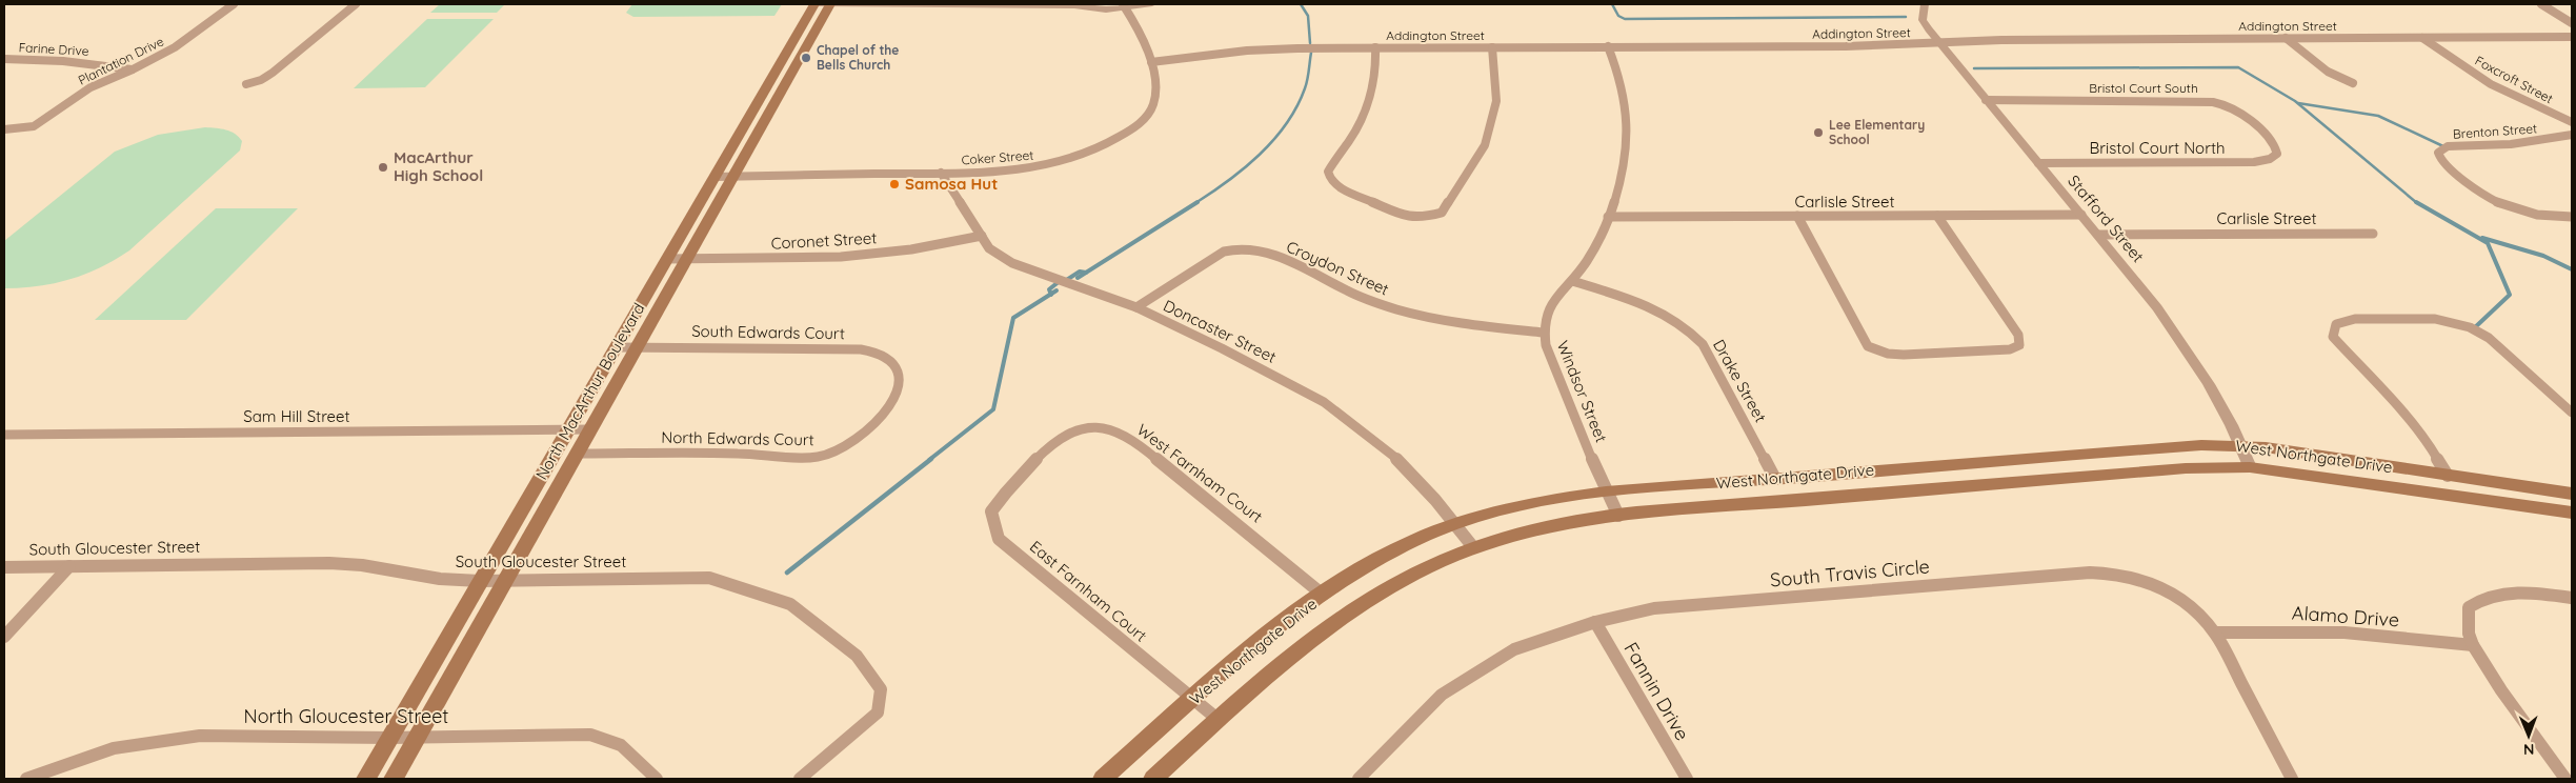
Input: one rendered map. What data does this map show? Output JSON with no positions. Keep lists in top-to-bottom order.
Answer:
{
  "streets": {
    "main road": ["North MacArthur Boulevard", "West Northgate Drive"],
    "street": [
      "Addington Street",
      "Farine Drive",
      "Plantation Drive",
      "Foxcroft Street",
      "Bristol Court South",
      "Brenton Street",
      "Bristol Court North",
      "Coker Street",
      "Carlisle Street",
      "Stafford Street",
      "Coronet Street",
      "Croydon Street",
      "Doncaster Street",
      "South Edwards Court",
      "Drake Street",
      "Windsor Street",
      "Sam Hill Street",
      "North Edwards Court",
      "West Farnham Court",
      "South Gloucester Street",
      "South Travis Circle",
      "East Farnham Court",
      "Alamo Drive",
      "Fannin Drive",
      "North Gloucester Street"
    ]
  },
  "crossings": [
    ["Addington Street", "Foxcroft Street"],
    ["Addington Street", "Coker Street"],
    ["Addington Street", "Stafford Street"],
    ["Addington Street", "Windsor Street"],
    ["Farine Drive", "Plantation Drive"],
    ["Bristol Court South", "Bristol Court North"],
    ["Bristol Court South", "Stafford Street"],
    ["Bristol Court North", "Stafford Street"],
    ["Coker Street", "Doncaster Street"],
    ["Coker Street", "North MacArthur Boulevard"],
    ["Carlisle Street", "Stafford Street"],
    ["Carlisle Street", "Windsor Street"],
    ["Stafford Street", "West Northgate Drive"],
    ["Coronet Street", "Doncaster Street"],
    ["Coronet Street", "North MacArthur Boulevard"],
    ["Croydon Street", "Doncaster Street"],
    ["Croydon Street", "Windsor Street"],
    ["Doncaster Street", "West Northgate Drive"],
    ["South Edwards Court", "North MacArthur Boulevard"],
    ["South Edwards Court", "North Edwards Court"],
    ["Drake Street", "Windsor Street"],
    ["Drake Street", "West Northgate Drive"],
    ["North MacArthur Boulevard", "Sam Hill Street"],
    ["North MacArthur Boulevard", "North Edwards Court"],
    ["North MacArthur Boulevard", "South Gloucester Street"],
    ["North MacArthur Boulevard", "North Gloucester Street"],
    ["Windsor Street", "West Northgate Drive"],
    ["West Northgate Drive", "West Farnham Court"],
    ["West Northgate Drive", "East Farnham Court"],
    ["West Farnham Court", "East Farnham Court"],
    ["South Travis Circle", "Alamo Drive"],
    ["South Travis Circle", "Fannin Drive"]
  ],
  "places": [
    "Chapel of the Bells Church",
    "Lee Elementary School",
    "MacArthur High School",
    "Samosa Hut"
  ],
  "north": "bottom"
}
